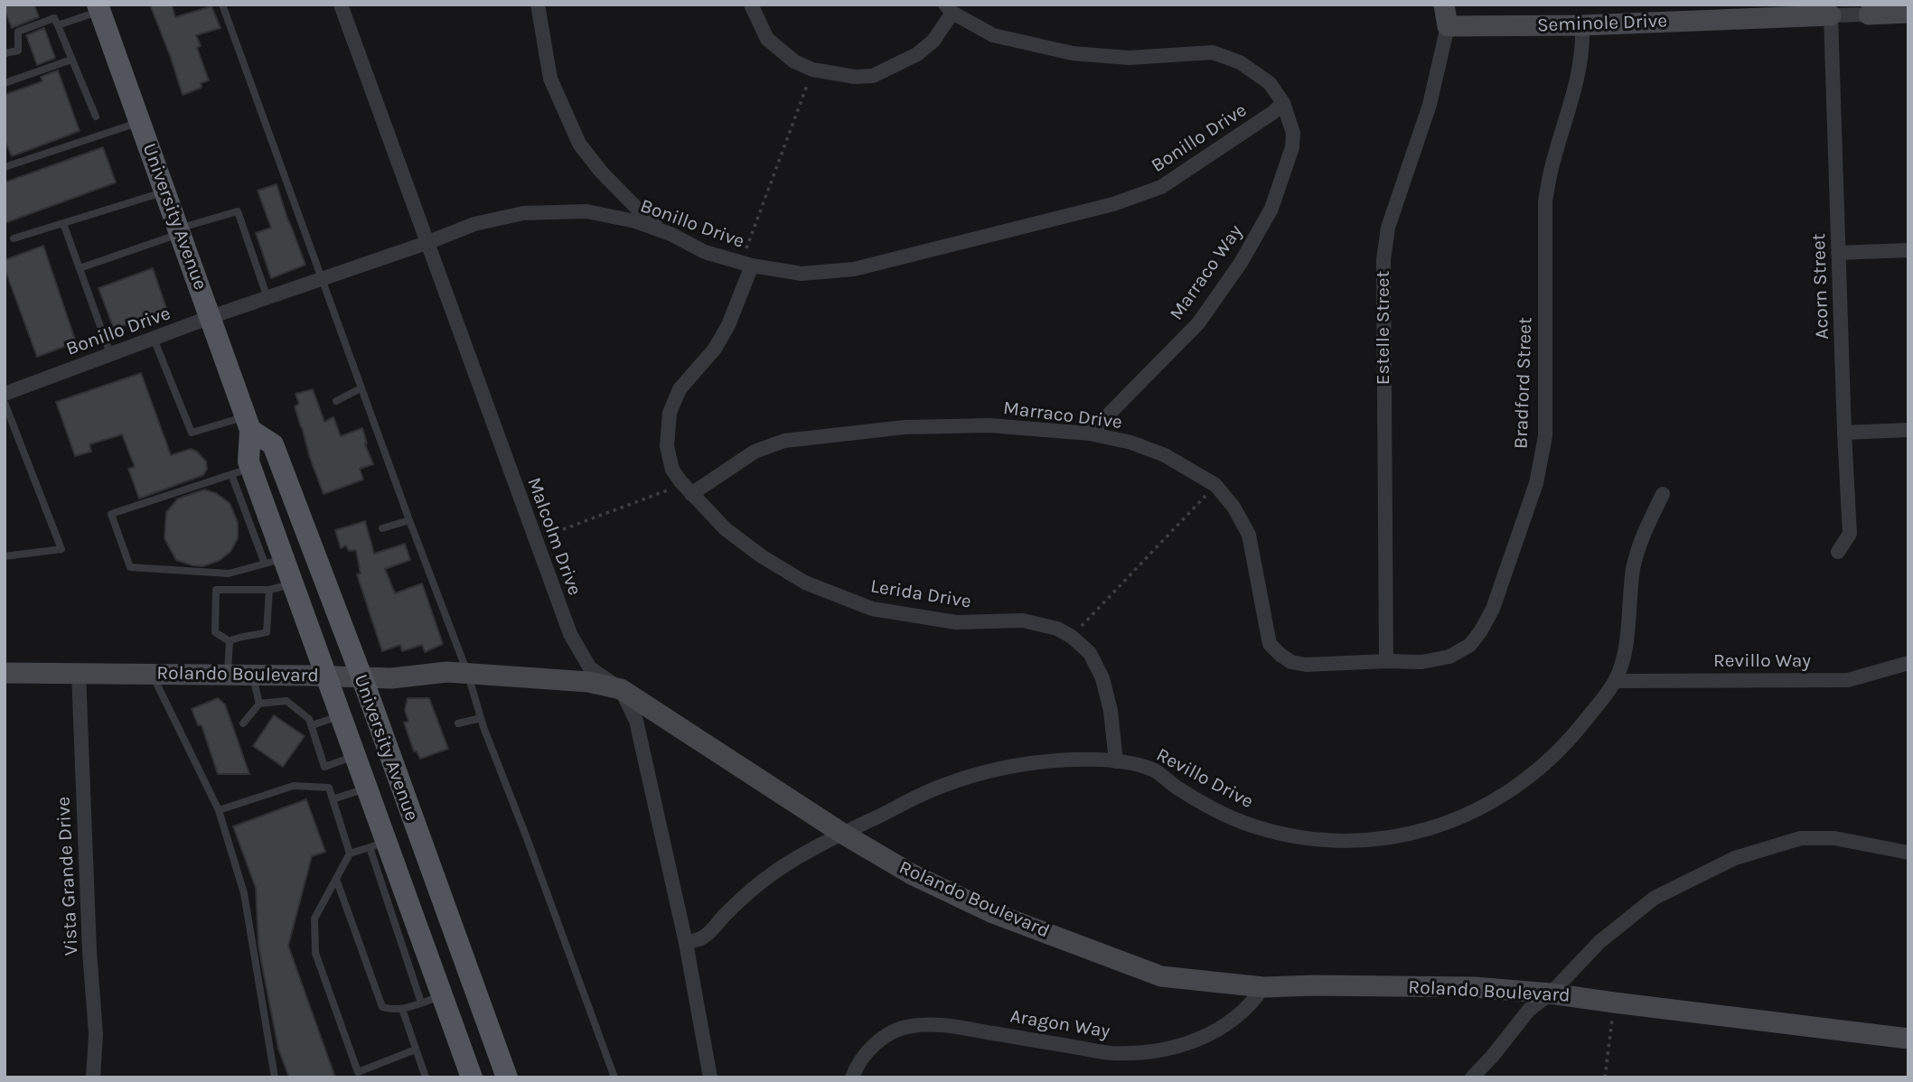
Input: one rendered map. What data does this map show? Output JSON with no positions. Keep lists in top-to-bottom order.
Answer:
{
  "streets": {
    "main road": ["University Avenue"],
    "street": [
      "Seminole Drive",
      "Bonillo Drive",
      "Marraco Way",
      "Acorn Street",
      "Estelle Street",
      "Bradford Street",
      "Marraco Drive",
      "Malcolm Drive",
      "Lerida Drive",
      "Revillo Way",
      "Rolando Boulevard",
      "Revillo Drive",
      "Vista Grande Drive",
      "Aragon Way"
    ]
  },
  "crossings": [
    ["Seminole Drive", "Acorn Street"],
    ["Seminole Drive", "Estelle Street"],
    ["Seminole Drive", "Bradford Street"],
    ["Bonillo Drive", "University Avenue"],
    ["Bonillo Drive", "Marraco Way"],
    ["Bonillo Drive", "Malcolm Drive"],
    ["Bonillo Drive", "Lerida Drive"],
    ["University Avenue", "Rolando Boulevard"],
    ["Marraco Way", "Marraco Drive"],
    ["Estelle Street", "Bradford Street"],
    ["Estelle Street", "Marraco Drive"],
    ["Bradford Street", "Marraco Drive"],
    ["Marraco Drive", "Lerida Drive"],
    ["Malcolm Drive", "Rolando Boulevard"],
    ["Malcolm Drive", "Revillo Drive"],
    ["Lerida Drive", "Revillo Drive"],
    ["Revillo Way", "Revillo Drive"],
    ["Rolando Boulevard", "Revillo Drive"],
    ["Rolando Boulevard", "Vista Grande Drive"],
    ["Rolando Boulevard", "Aragon Way"]
  ]
}
